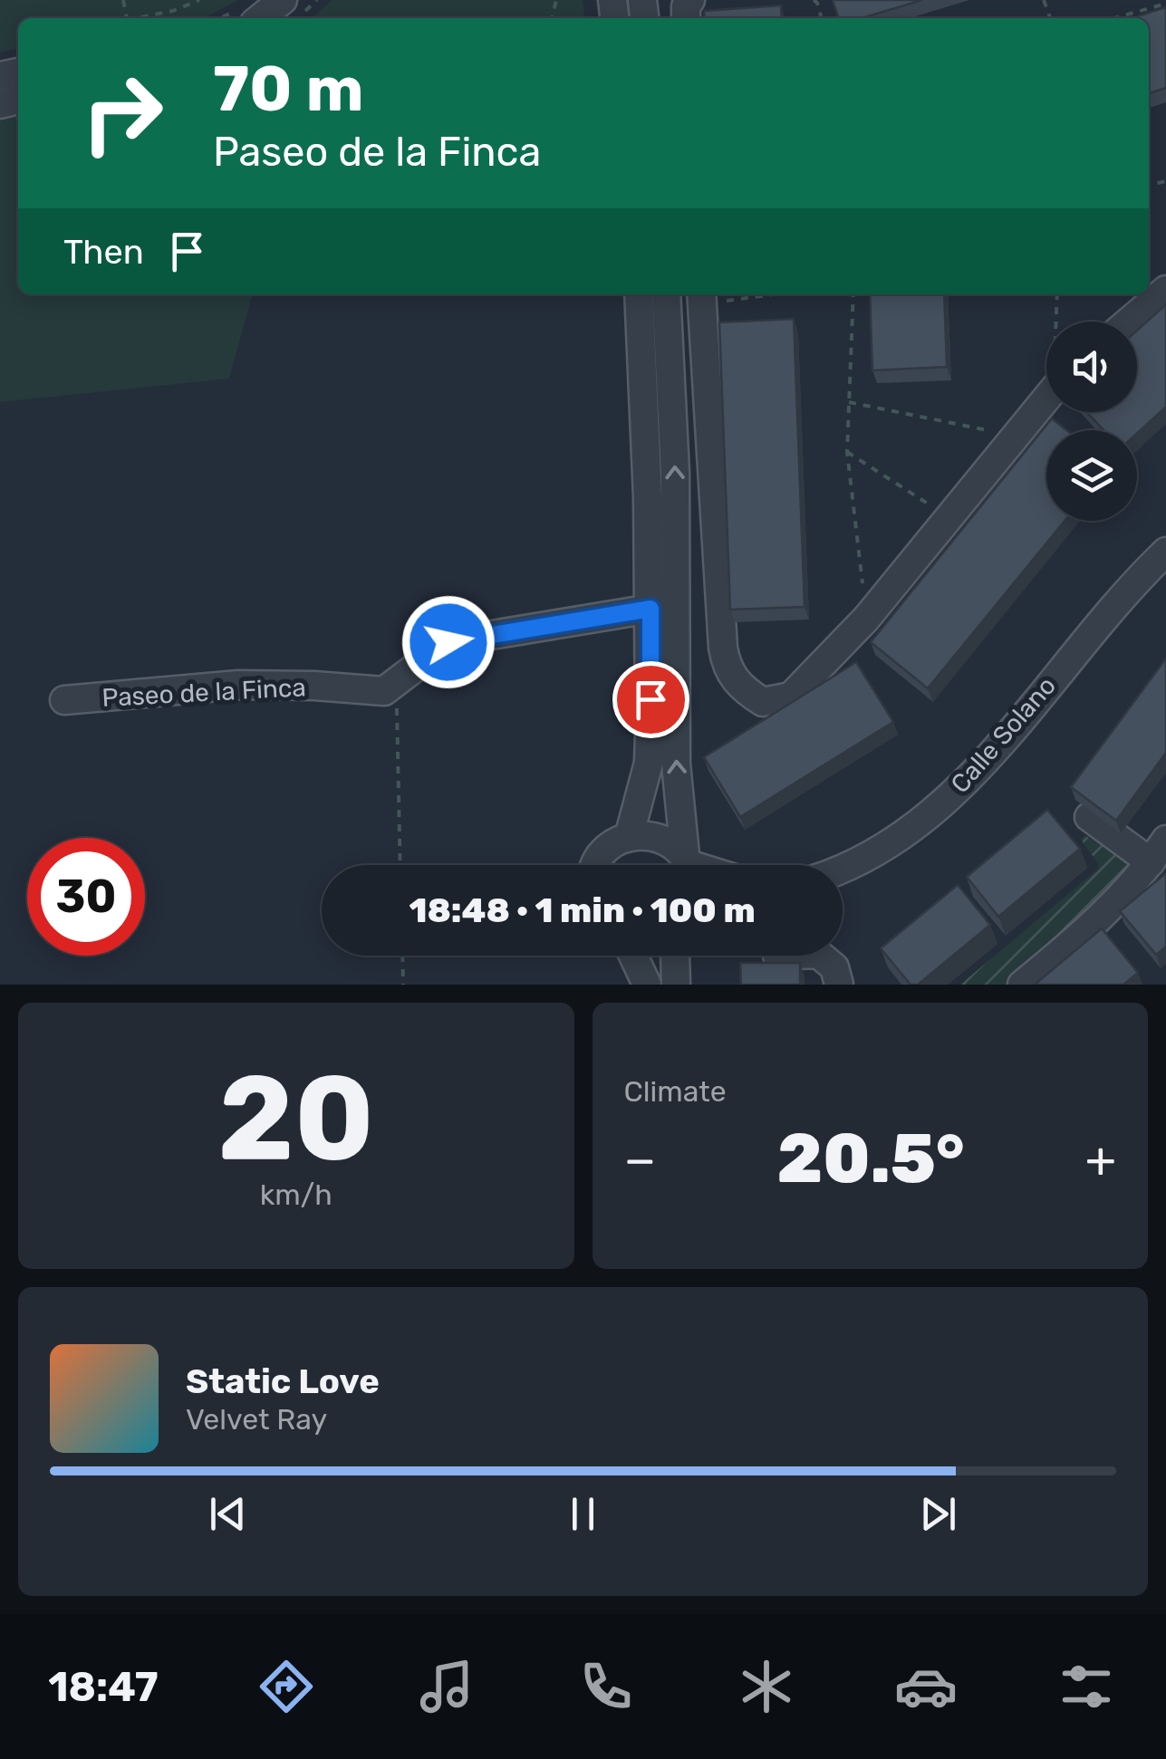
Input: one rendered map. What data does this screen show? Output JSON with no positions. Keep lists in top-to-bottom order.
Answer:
{
  "streets": {
    "street": ["Paseo de la Finca", "Calle Solano"]
  },
  "page": {
    "turn": ["70 m", "Paseo de la Finca"],
    "then": "Then",
    "limit": "30",
    "trip": "18:48 · 1 min · 100 m",
    "tile": [
      ["20", "km/h"],
      "Climate"
    ],
    "heat": ["−", "20.5°", "+"],
    "song": ["Static Love", "Velvet Ray"],
    "tabs": "18:47"
  }
}
